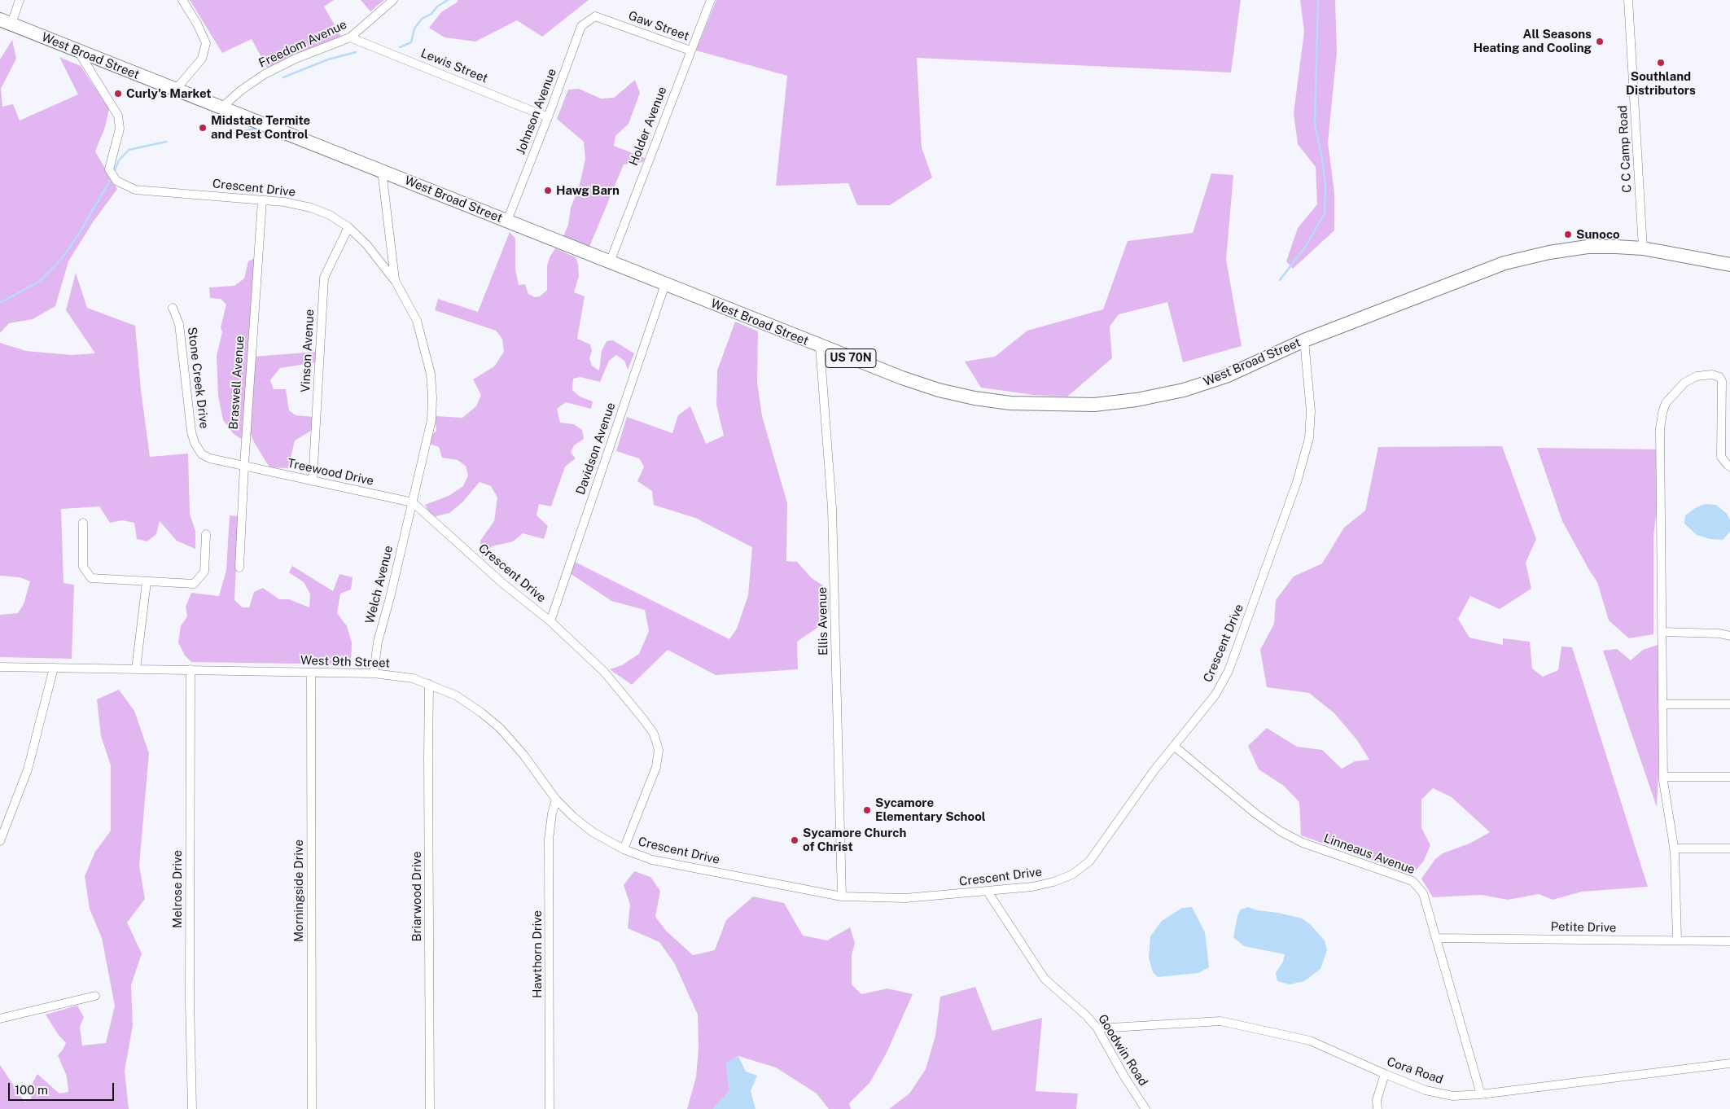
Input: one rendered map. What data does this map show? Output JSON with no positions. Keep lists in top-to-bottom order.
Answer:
{
  "streets": {
    "main road": ["West Broad Street", "US 70N"],
    "street": [
      "Gaw Street",
      "Freedom Avenue",
      "Lewis Street",
      "Johnson Avenue",
      "Holder Avenue",
      "C C Camp Road",
      "Crescent Drive",
      "Vinson Avenue",
      "Stone Creek Drive",
      "Braswell Avenue",
      "Davidson Avenue",
      "Treewood Drive",
      "Welch Avenue",
      "Ellis Avenue",
      "West 9th Street",
      "Linneaus Avenue",
      "Melrose Drive",
      "Morningside Drive",
      "Briarwood Drive",
      "Petite Drive",
      "Hawthorn Drive",
      "Goodwin Road",
      "Cora Road"
    ]
  },
  "crossings": [
    ["Gaw Street", "Johnson Avenue"],
    ["Gaw Street", "Holder Avenue"],
    ["Freedom Avenue", "West Broad Street"],
    ["Freedom Avenue", "Lewis Street"],
    ["West Broad Street", "Johnson Avenue"],
    ["West Broad Street", "Holder Avenue"],
    ["West Broad Street", "C C Camp Road"],
    ["West Broad Street", "Crescent Drive"],
    ["West Broad Street", "Davidson Avenue"],
    ["West Broad Street", "Ellis Avenue"],
    ["Lewis Street", "Johnson Avenue"],
    ["Crescent Drive", "Vinson Avenue"],
    ["Crescent Drive", "Braswell Avenue"],
    ["Crescent Drive", "Davidson Avenue"],
    ["Crescent Drive", "Treewood Drive"],
    ["Crescent Drive", "Welch Avenue"],
    ["Crescent Drive", "Ellis Avenue"],
    ["Crescent Drive", "West 9th Street"],
    ["Crescent Drive", "Linneaus Avenue"],
    ["Crescent Drive", "Goodwin Road"],
    ["Vinson Avenue", "Treewood Drive"],
    ["Stone Creek Drive", "Braswell Avenue"],
    ["Stone Creek Drive", "Treewood Drive"],
    ["Braswell Avenue", "Treewood Drive"],
    ["Treewood Drive", "Welch Avenue"],
    ["Welch Avenue", "West 9th Street"],
    ["West 9th Street", "Melrose Drive"],
    ["West 9th Street", "Morningside Drive"],
    ["West 9th Street", "Briarwood Drive"],
    ["West 9th Street", "Hawthorn Drive"],
    ["Linneaus Avenue", "Petite Drive"],
    ["Linneaus Avenue", "Cora Road"],
    ["Goodwin Road", "Cora Road"]
  ],
  "places": [
    "All Seasons Heating and Cooling",
    "Southland Distributors",
    "Curly's Market",
    "Midstate Termite and Pest Control",
    "Hawg Barn",
    "Sunoco",
    "Sycamore Elementary School",
    "Sycamore Church of Christ"
  ],
  "scale_bar": "100 m"
}
